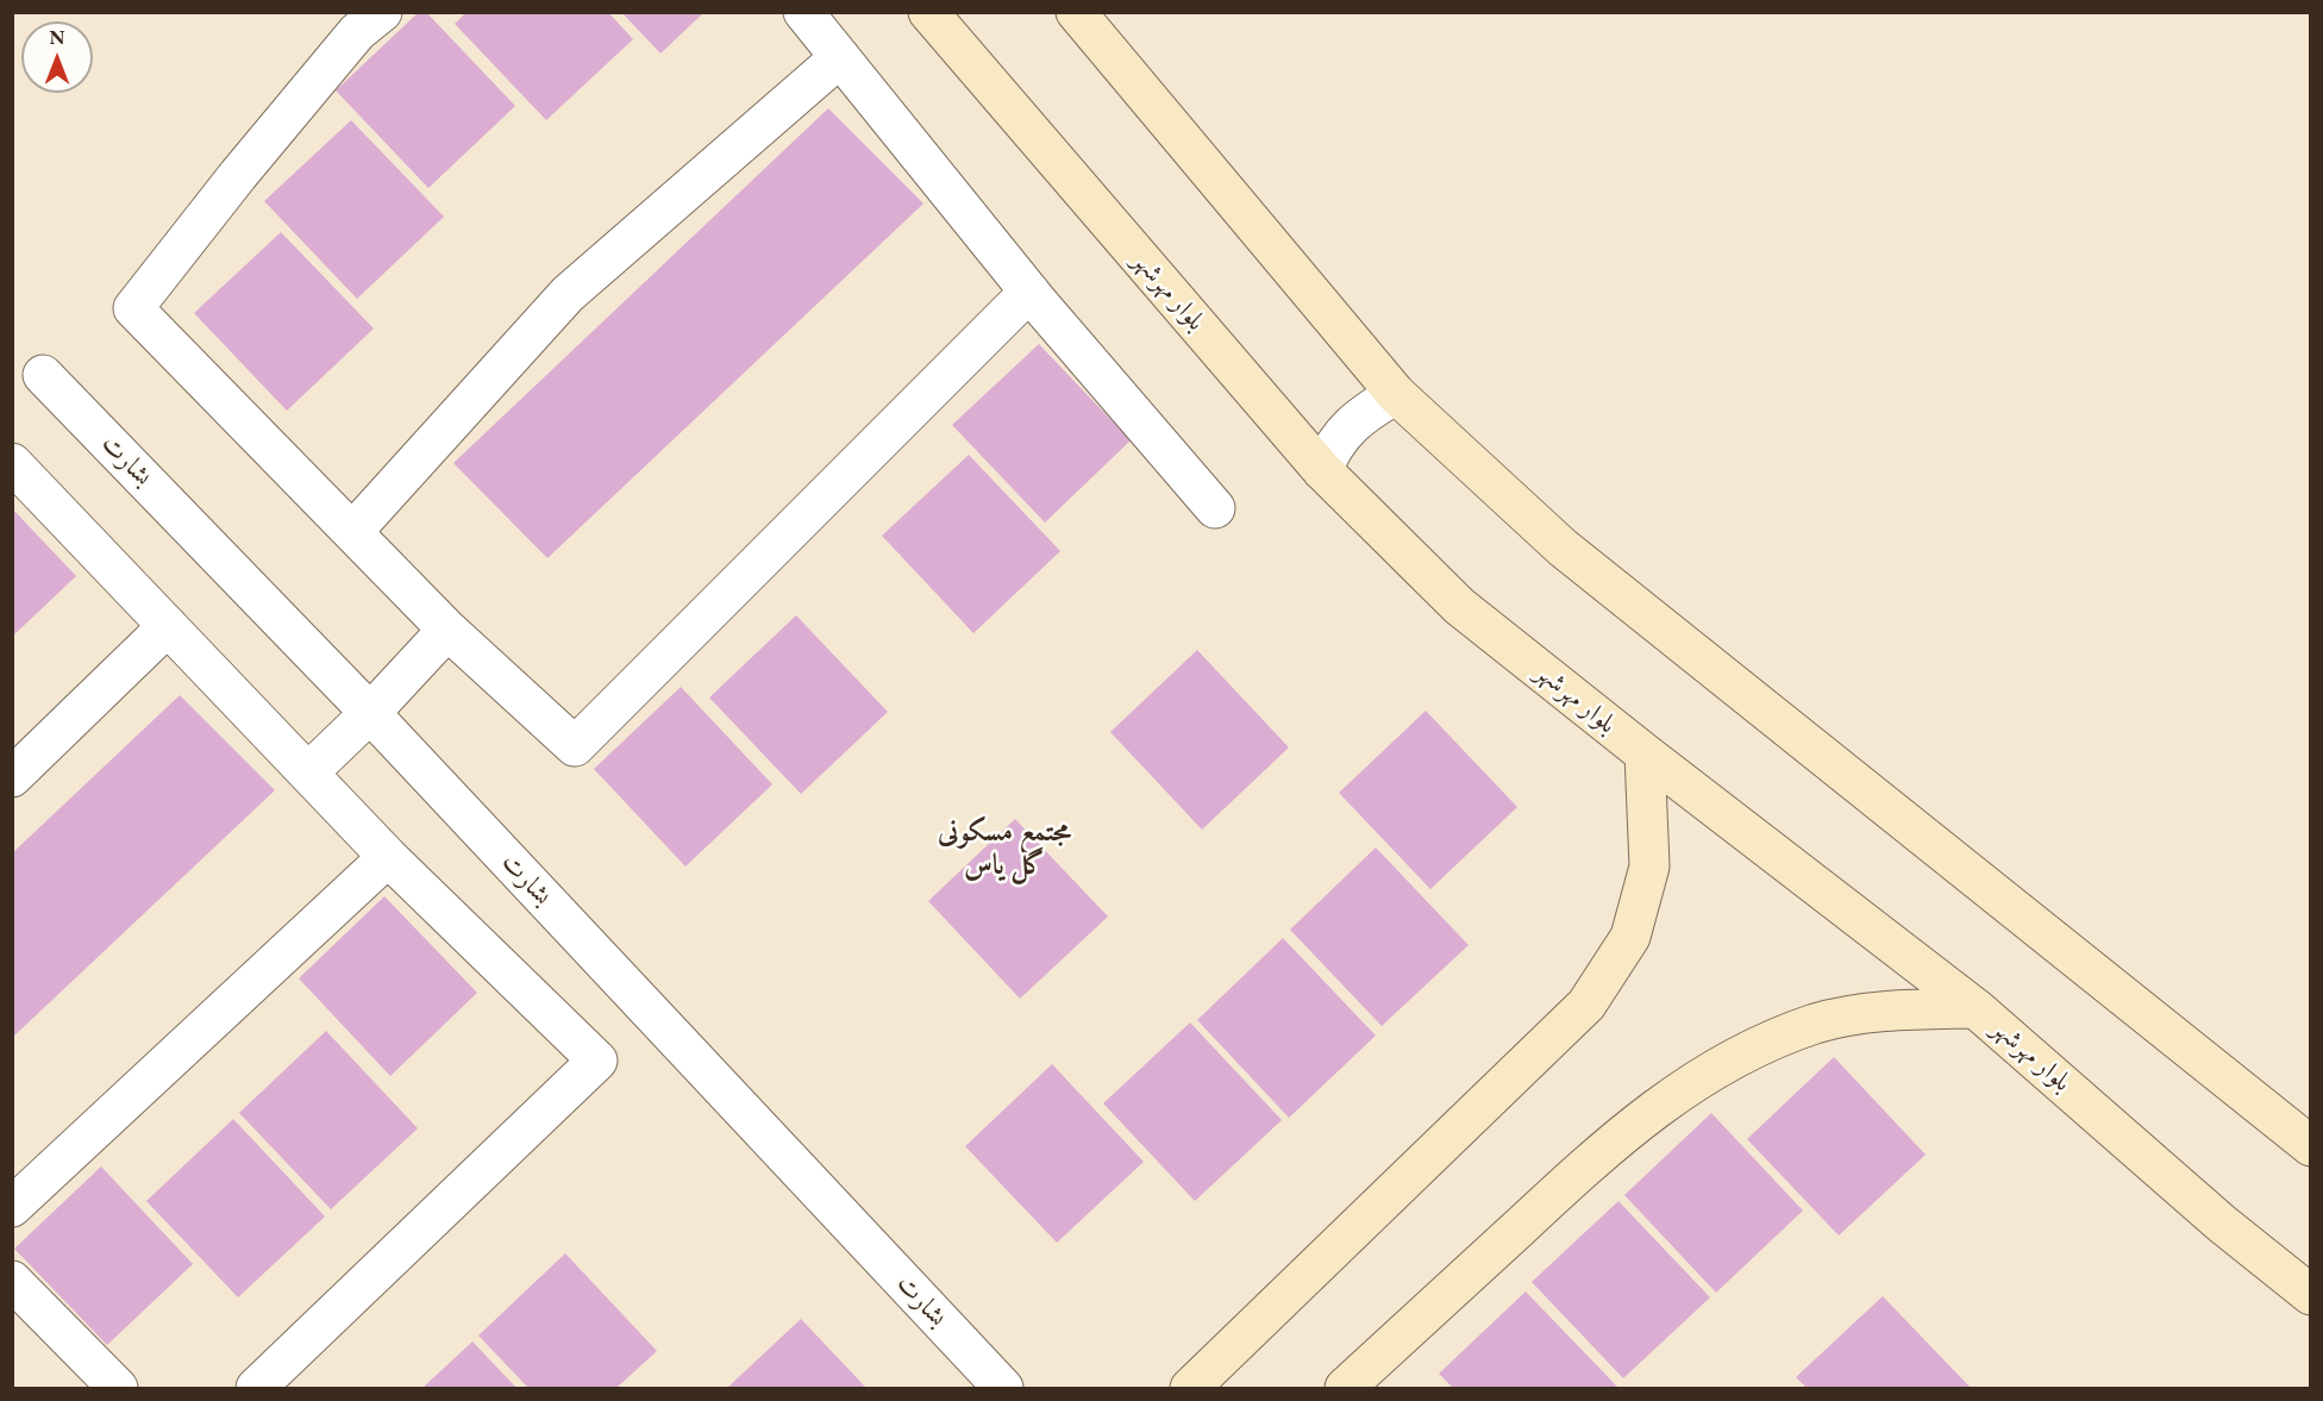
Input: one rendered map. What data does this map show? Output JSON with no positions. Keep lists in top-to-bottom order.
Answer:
{
  "streets": {
    "main road": ["بلوار مهرشهر"],
    "street": ["بشارت"]
  },
  "districts": ["مجتمع مسکونی گل یاس"],
  "north": "top"
}
